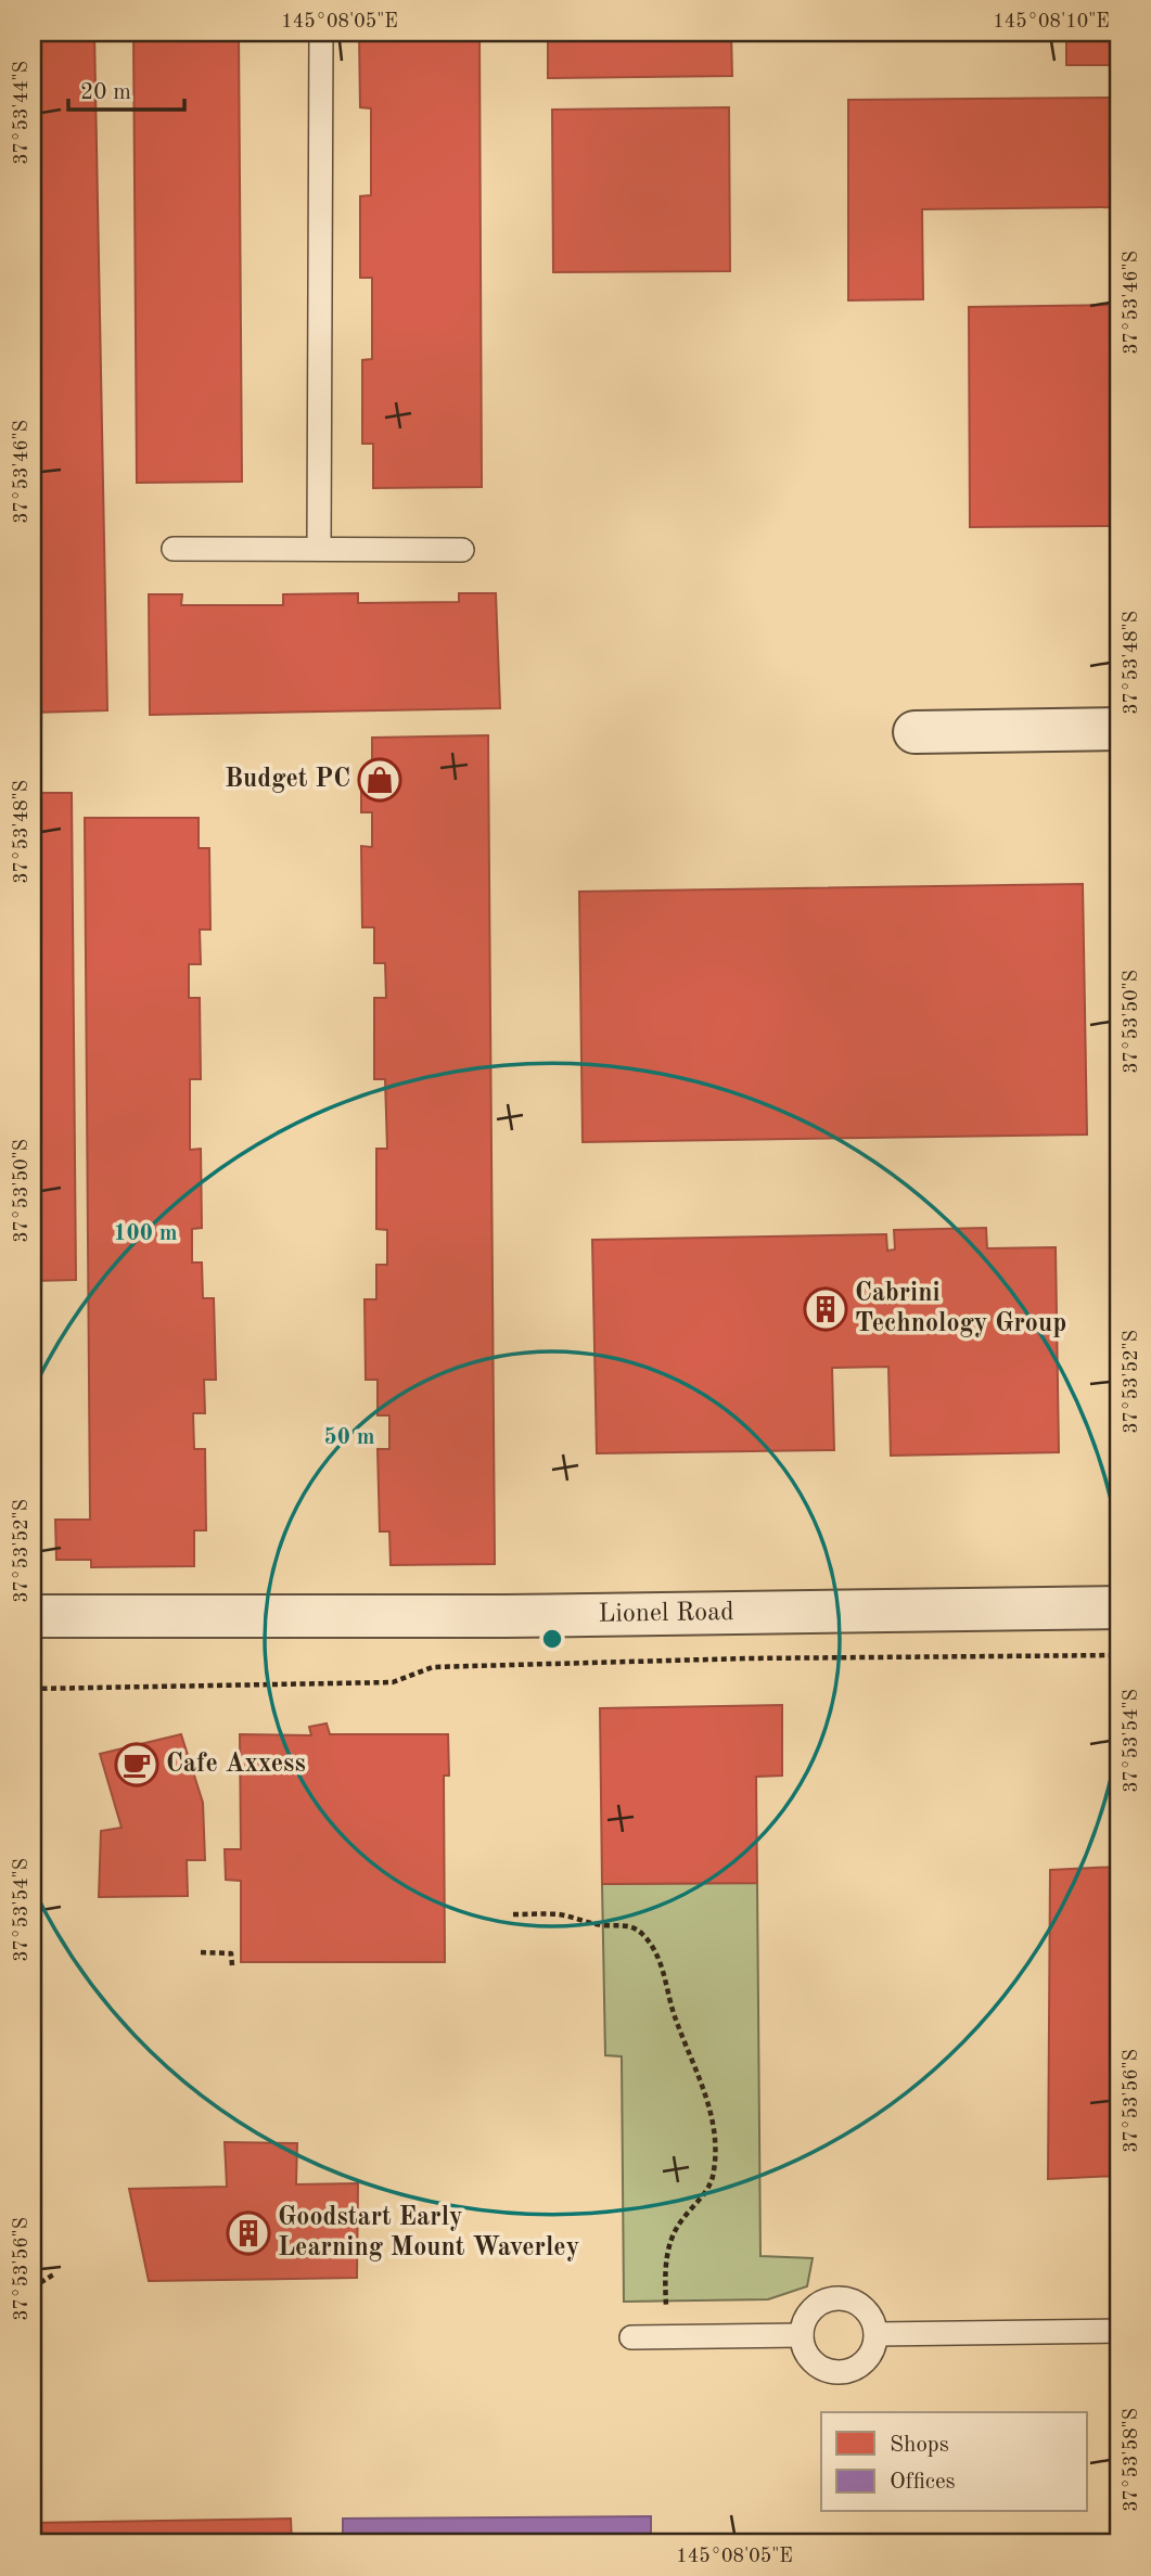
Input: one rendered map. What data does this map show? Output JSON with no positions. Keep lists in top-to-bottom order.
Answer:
{
  "streets": {
    "street": ["Lionel Road"]
  },
  "places": {
    "shop": ["Budget PC"],
    "building": ["Cabrini Technology Group", "Goodstart Early Learning Mount Waverley"],
    "cafe": ["Cafe Axxess"]
  },
  "legend": ["Shops", "Offices"],
  "scale_bar": "20 m",
  "coordinates": [
    "145°08'05\"E",
    "145°08'10\"E",
    "37°53'44\"S",
    "37°53'46\"S",
    "37°53'48\"S",
    "37°53'50\"S",
    "37°53'52\"S",
    "37°53'54\"S",
    "37°53'56\"S",
    "37°53'58\"S"
  ],
  "rings": ["100 m", "50 m"]
}
